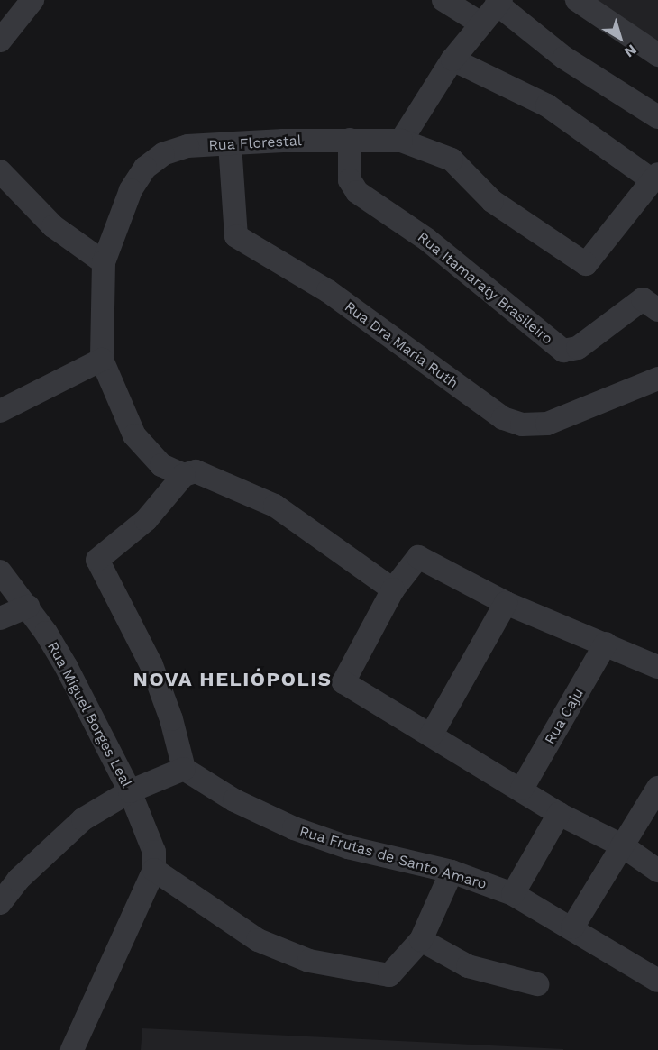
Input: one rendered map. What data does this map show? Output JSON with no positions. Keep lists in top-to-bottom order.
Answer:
{
  "streets": {
    "street": [
      "Rua Florestal",
      "Rua Itamaraty Brasileiro",
      "Rua Dra Maria Ruth",
      "Rua Miguel Borges Leal",
      "Rua Caju",
      "Rua Frutas de Santo Amaro"
    ]
  },
  "crossings": [
    ["Rua Florestal", "Rua Itamaraty Brasileiro"],
    ["Rua Florestal", "Rua Dra Maria Ruth"]
  ],
  "districts": ["NOVA HELIÓPOLIS"],
  "north": "bottom right"
}
